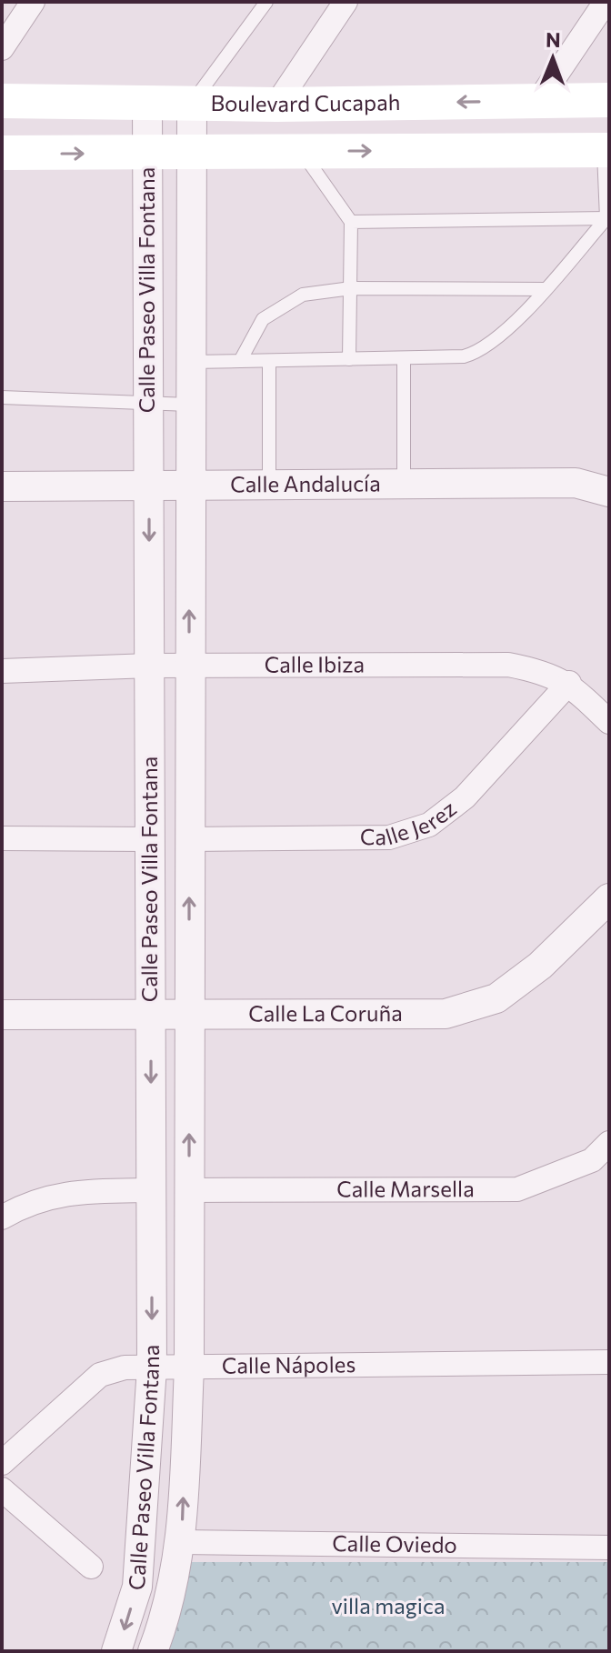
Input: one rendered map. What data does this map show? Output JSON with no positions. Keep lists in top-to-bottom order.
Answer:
{
  "streets": {
    "main road": ["Boulevard Cucapah"],
    "street": [
      "Calle Paseo Villa Fontana",
      "Calle Andalucía",
      "Calle Ibiza",
      "Calle Jerez",
      "Calle La Coruña",
      "Calle Marsella",
      "Calle Nápoles",
      "Calle Oviedo"
    ]
  },
  "crossings": [
    ["Boulevard Cucapah", "Calle Paseo Villa Fontana"],
    ["Calle Paseo Villa Fontana", "Calle Andalucía"],
    ["Calle Paseo Villa Fontana", "Calle Ibiza"],
    ["Calle Paseo Villa Fontana", "Calle Jerez"],
    ["Calle Paseo Villa Fontana", "Calle La Coruña"],
    ["Calle Paseo Villa Fontana", "Calle Marsella"],
    ["Calle Paseo Villa Fontana", "Calle Nápoles"],
    ["Calle Paseo Villa Fontana", "Calle Oviedo"],
    ["Calle Ibiza", "Calle Jerez"]
  ],
  "parks": ["villa magica"],
  "north": "top"
}
